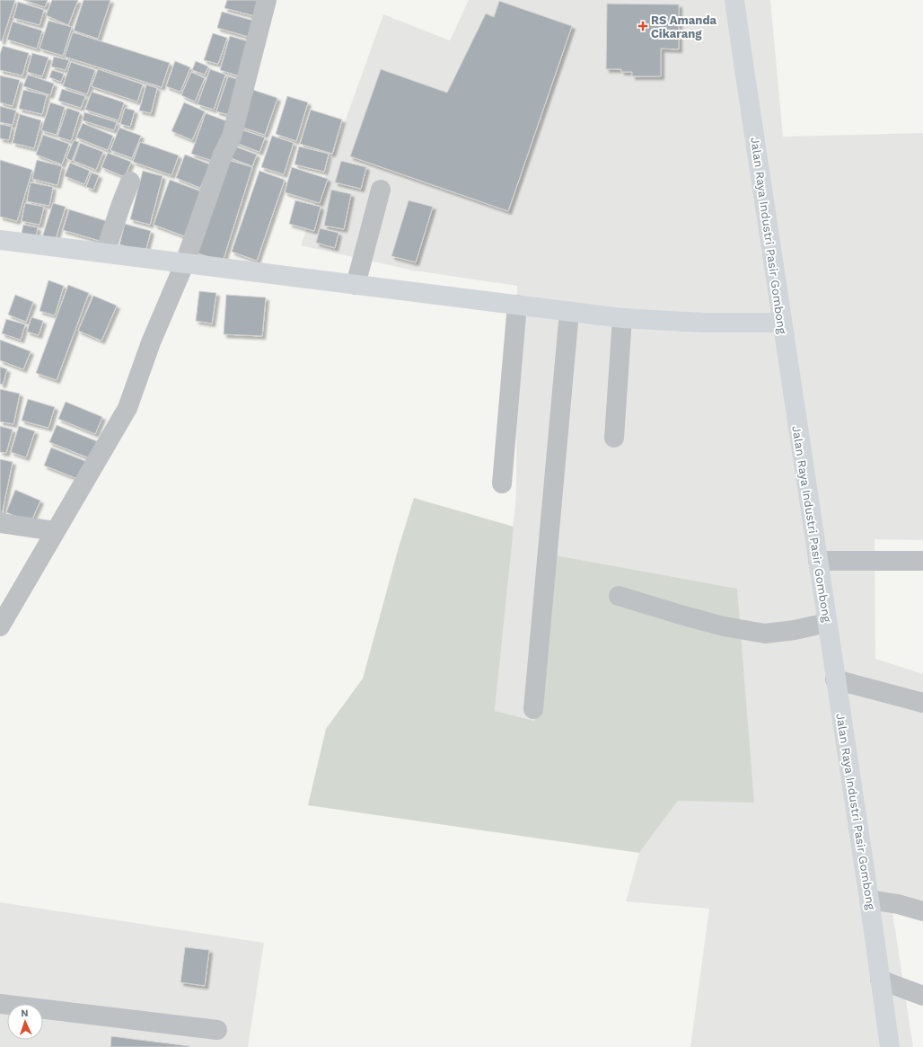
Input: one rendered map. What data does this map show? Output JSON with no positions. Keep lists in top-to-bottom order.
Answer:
{
  "streets": {
    "main road": ["Jalan Raya Industri Pasir Gombong"]
  },
  "places": {
    "health": ["RS Amanda Cikarang"]
  },
  "north": "top"
}
